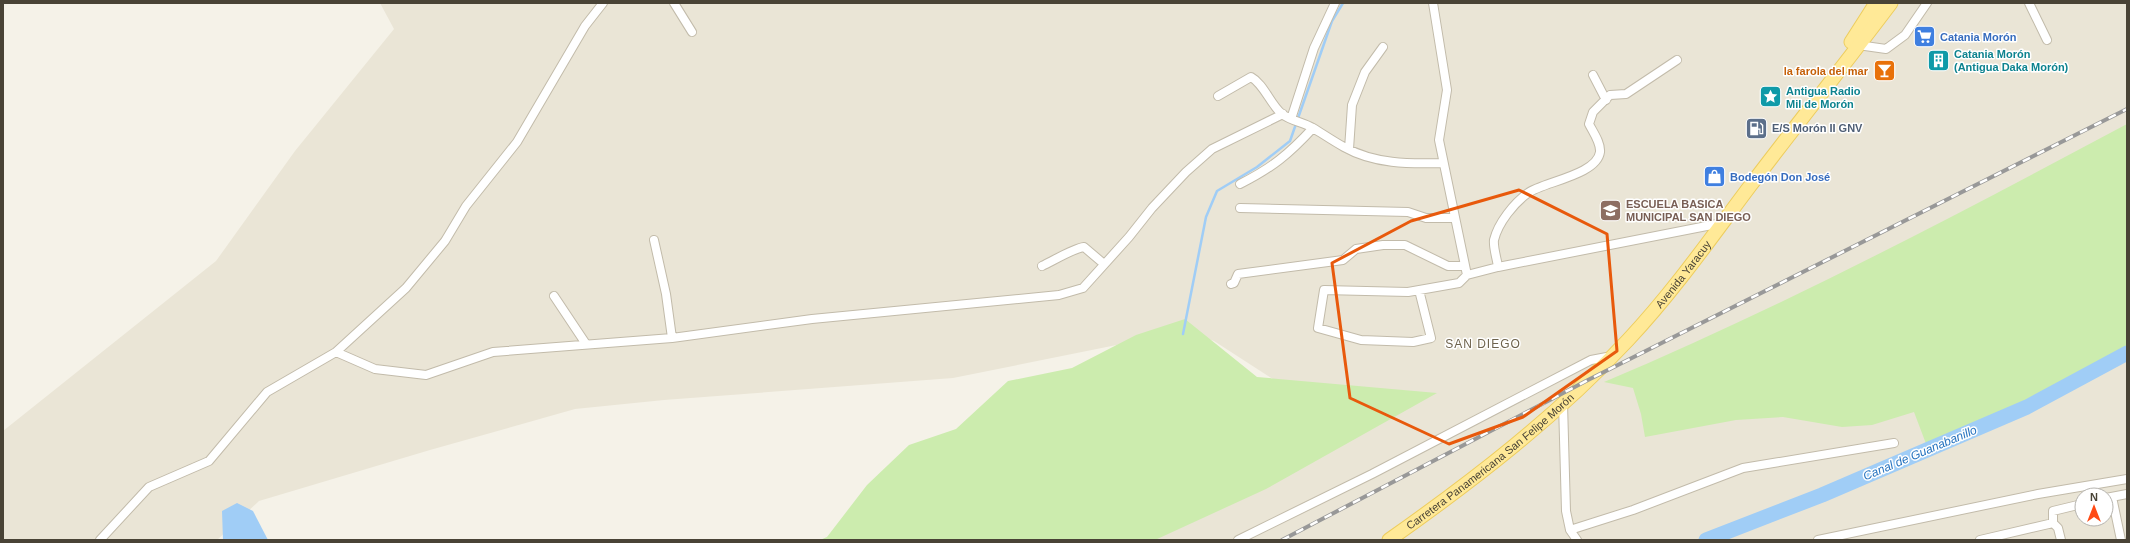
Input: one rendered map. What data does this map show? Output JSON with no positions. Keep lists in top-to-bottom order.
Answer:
{
  "streets": {
    "main road": ["Avenida Yaracuy", "Carretera Panamericana San Felipe Morón"]
  },
  "crossings": [
    ["Avenida Yaracuy", "Carretera Panamericana San Felipe Morón"]
  ],
  "districts": ["SAN DIEGO"],
  "water": ["Canal de Guanabanillo"],
  "places": {
    "supermarket": ["Catania Morón"],
    "building": ["Catania Morón (Antigua Daka Morón)"],
    "bar": ["la farola del mar"],
    "place": ["Antigua Radio Mil de Morón"],
    "fuel station": ["E/S Morón II GNV"],
    "shop": ["Bodegón Don José"],
    "school or university": ["ESCUELA BASICA MUNICIPAL SAN DIEGO"]
  },
  "north": "top"
}
